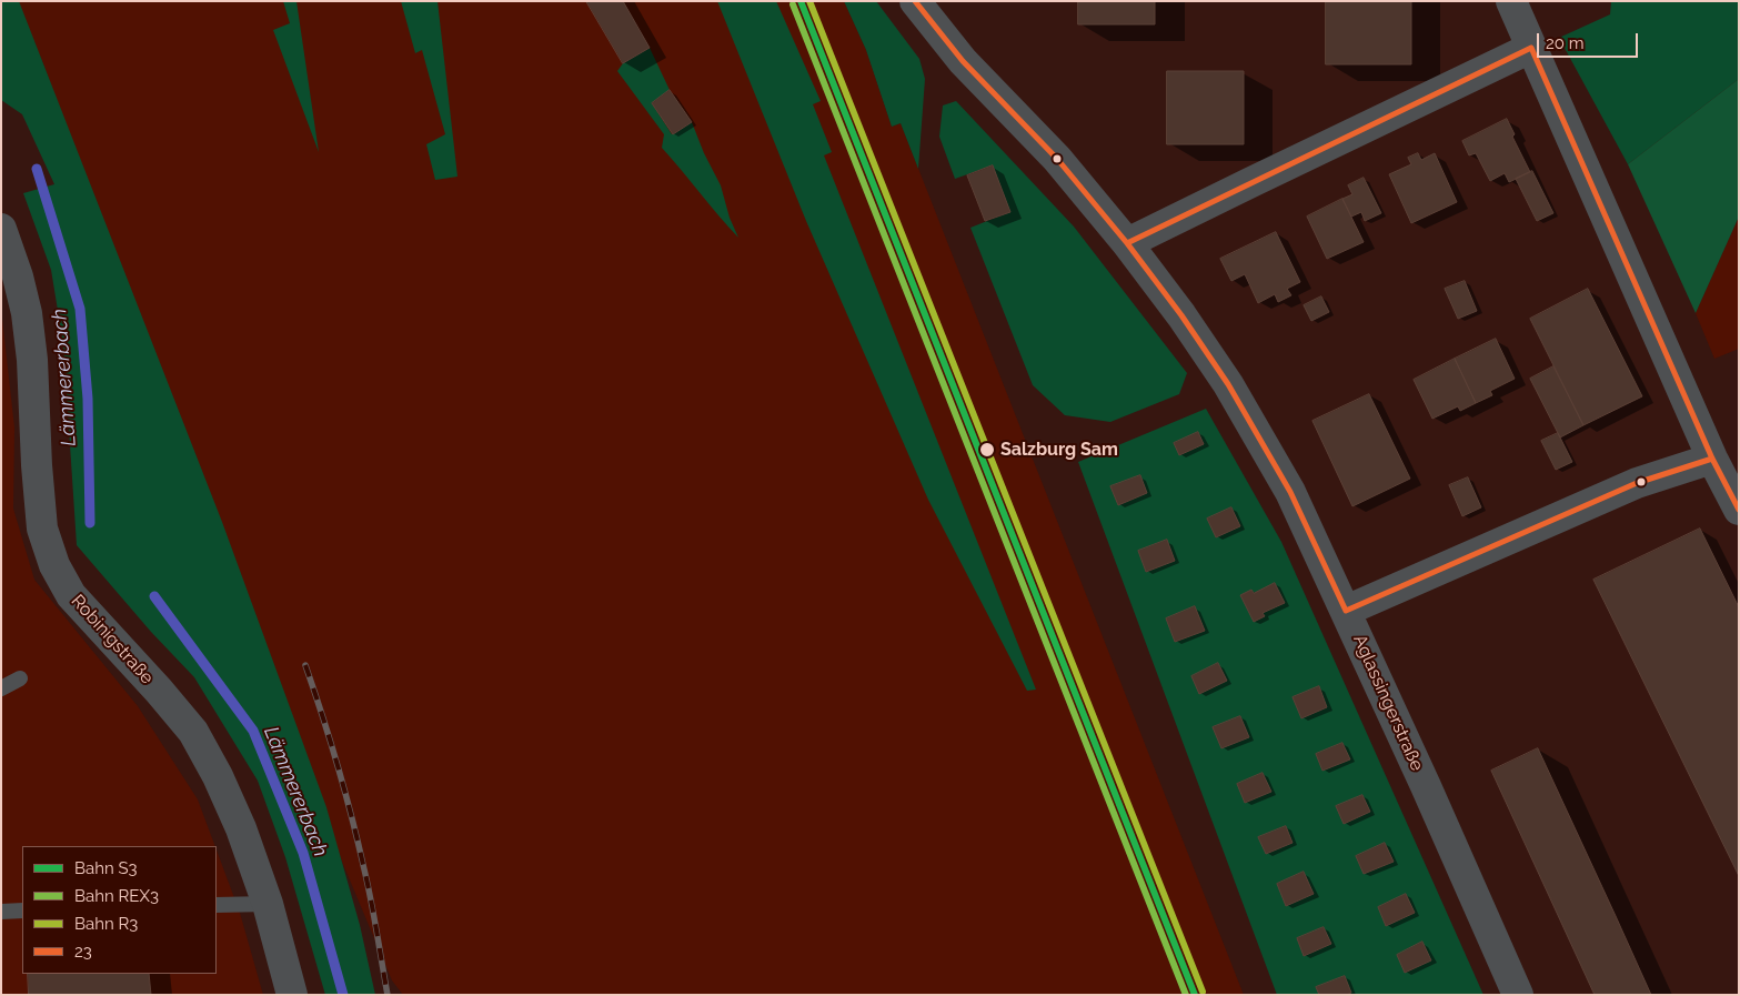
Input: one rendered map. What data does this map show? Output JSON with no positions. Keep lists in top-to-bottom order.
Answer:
{
  "streets": {
    "street": ["Robinigstraße", "Aglassingerstraße"]
  },
  "water": ["Lämmererbach"],
  "places": ["Salzburg Sam"],
  "lines": [
    "rail line S3",
    "rail line R3",
    "transit line 23",
    "rail line REX3"
  ],
  "legend": [
    "Bahn S3",
    "Bahn REX3",
    "Bahn R3",
    "23"
  ],
  "scale_bar": "20 m"
}
